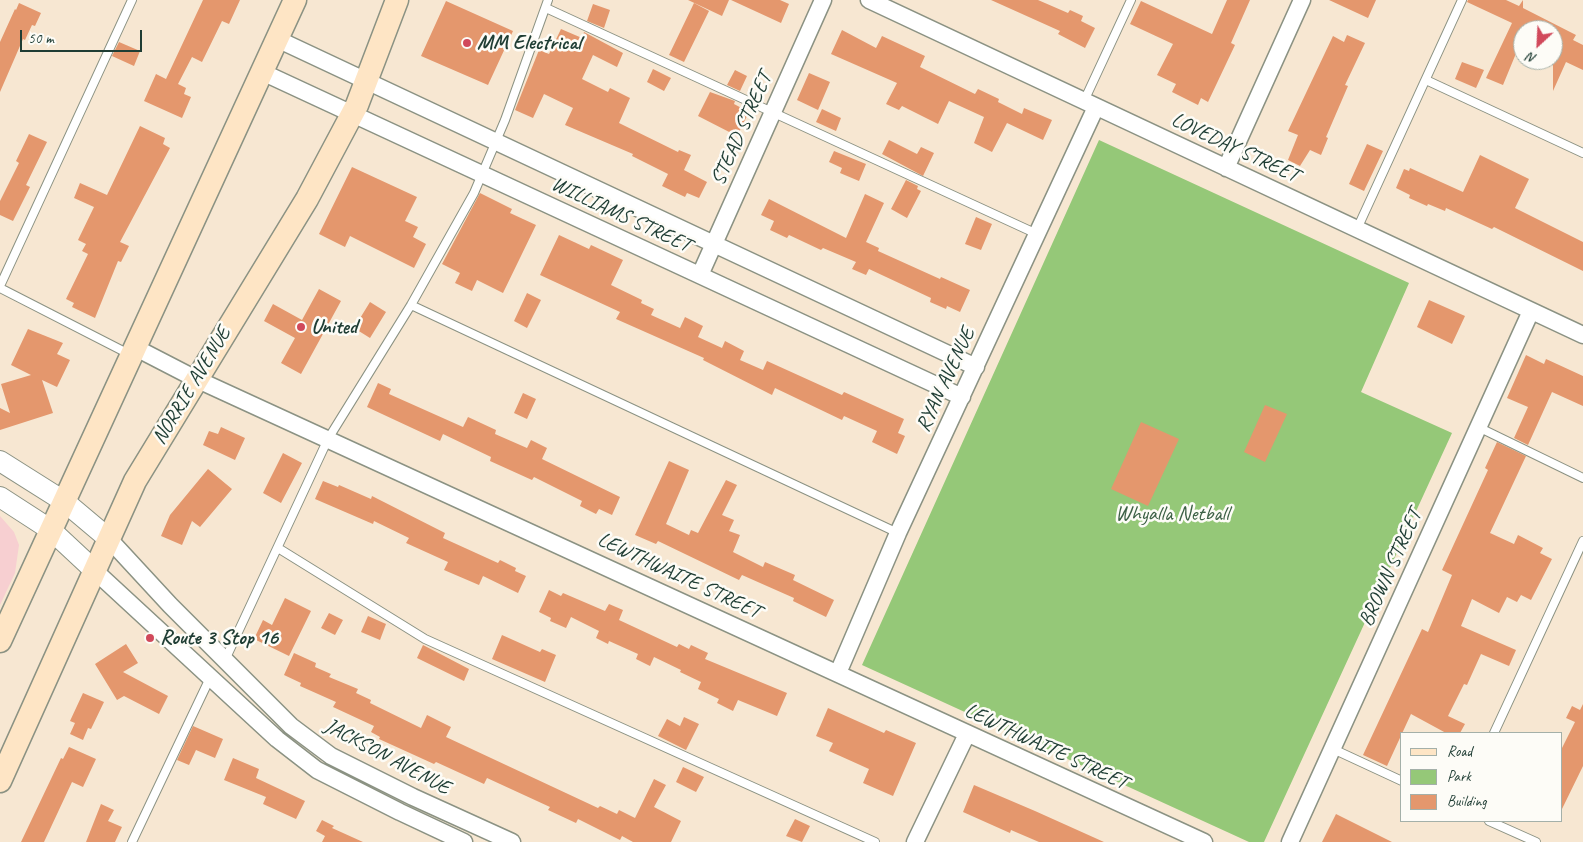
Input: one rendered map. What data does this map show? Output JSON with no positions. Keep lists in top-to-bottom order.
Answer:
{
  "streets": {
    "main road": ["NORRIE AVENUE"],
    "street": [
      "STEAD STREET",
      "LOVEDAY STREET",
      "WILLIAMS STREET",
      "RYAN AVENUE",
      "BROWN STREET",
      "LEWTHWAITE STREET",
      "JACKSON AVENUE"
    ]
  },
  "crossings": [
    ["STEAD STREET", "WILLIAMS STREET"],
    ["LOVEDAY STREET", "RYAN AVENUE"],
    ["LOVEDAY STREET", "BROWN STREET"],
    ["WILLIAMS STREET", "RYAN AVENUE"],
    ["WILLIAMS STREET", "NORRIE AVENUE"],
    ["RYAN AVENUE", "LEWTHWAITE STREET"],
    ["NORRIE AVENUE", "LEWTHWAITE STREET"],
    ["NORRIE AVENUE", "JACKSON AVENUE"]
  ],
  "parks": ["Whyalla Netball"],
  "places": ["MM Electrical", "United", "Route 3 Stop 16"],
  "legend": ["Road", "Park", "Building"],
  "scale_bar": "50 m",
  "north": "bottom left"
}
